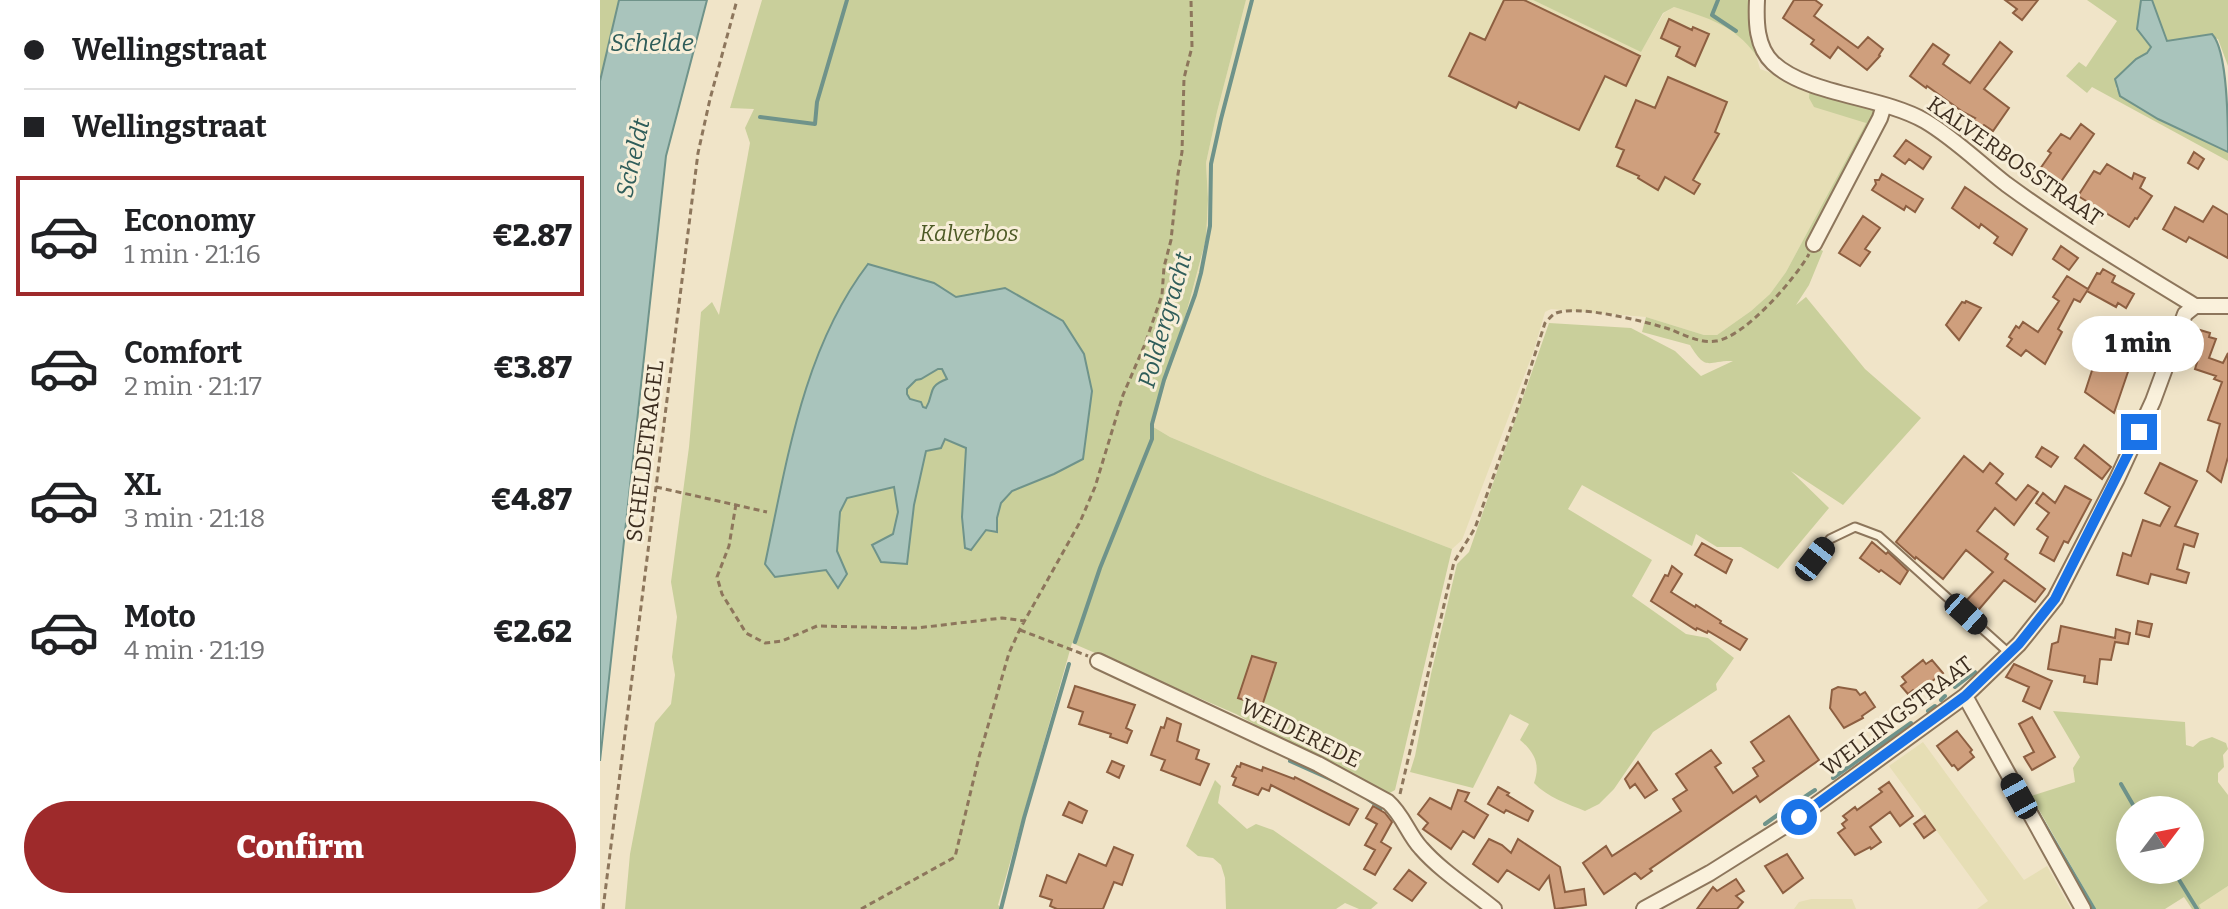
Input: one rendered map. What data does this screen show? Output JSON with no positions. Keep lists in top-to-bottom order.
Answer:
{
  "streets": {
    "street": ["KALVERBOSSTRAAT", "WELLINGSTRAAT", "WEIDEREDE"],
    "path": ["SCHELDETRAGEL"]
  },
  "crossings": [
    ["KALVERBOSSTRAAT", "WELLINGSTRAAT"]
  ],
  "water": ["Schelde", "Scheldt", "Poldergracht"],
  "parks": ["Kalverbos"],
  "north": "top right",
  "page": {
    "banner": ["Wellingstraat", "Wellingstraat"],
    "list": [
      {
        "name": "Economy",
        "note": "1 min · 21:16",
        "value": "€2.87"
      },
      {
        "name": "Comfort",
        "note": "2 min · 21:17",
        "value": "€3.87"
      },
      {
        "name": "XL",
        "note": "3 min · 21:18",
        "value": "€4.87"
      },
      {
        "name": "Moto",
        "note": "4 min · 21:19",
        "value": "€2.62"
      }
    ],
    "bubble": "1 min",
    "buttons": "Confirm"
  }
}
